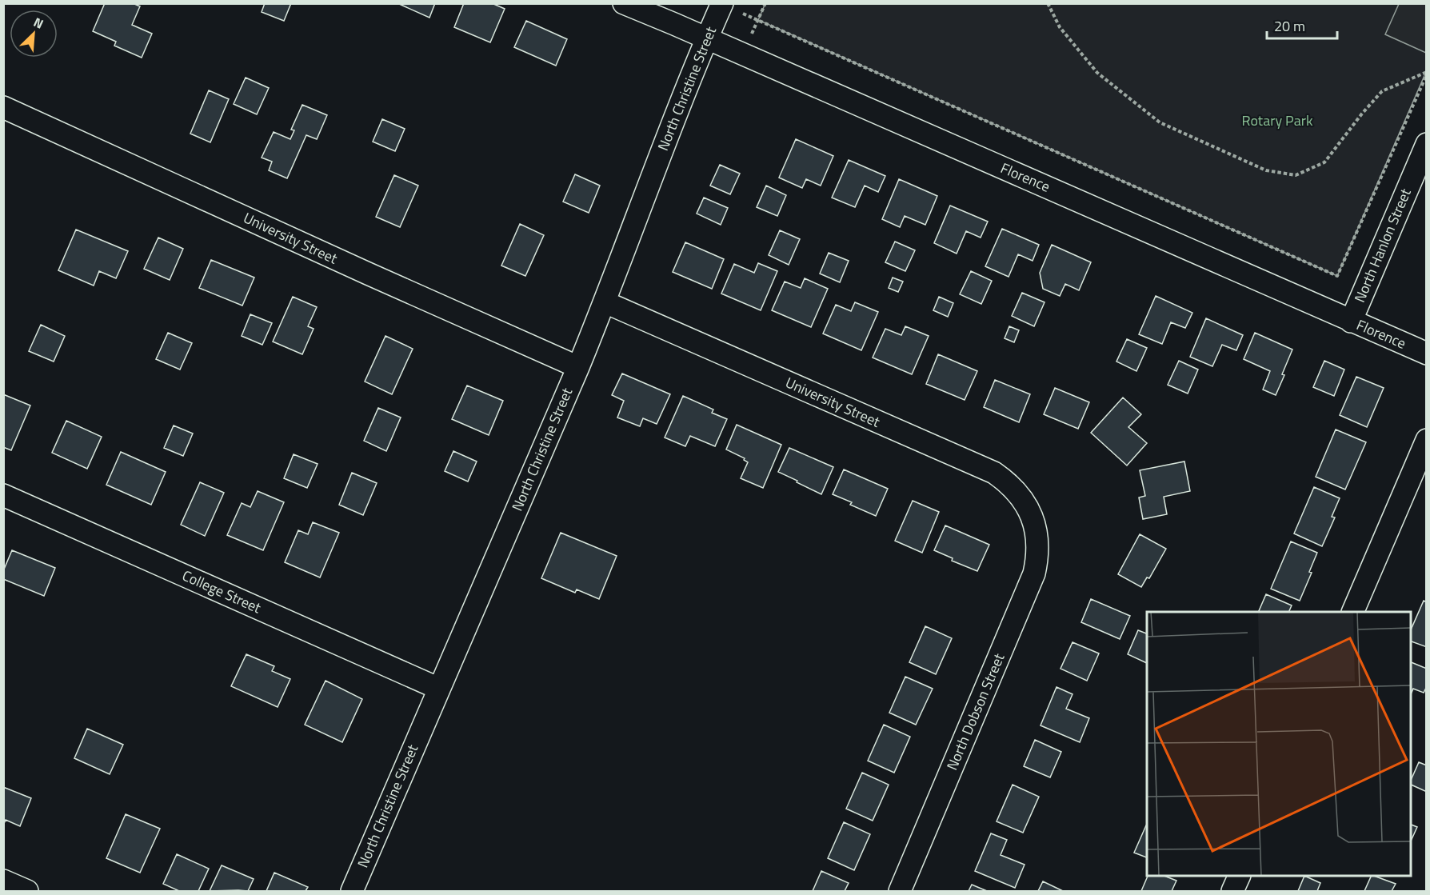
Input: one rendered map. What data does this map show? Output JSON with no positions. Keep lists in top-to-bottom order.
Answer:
{
  "streets": {
    "street": [
      "North Christine Street",
      "Florence",
      "University Street",
      "North Hanlon Street",
      "College Street",
      "North Dobson Street"
    ]
  },
  "crossings": [
    ["North Christine Street", "Florence"],
    ["North Christine Street", "University Street"],
    ["North Christine Street", "College Street"],
    ["Florence", "North Hanlon Street"],
    ["University Street", "North Dobson Street"]
  ],
  "parks": ["Rotary Park"],
  "scale_bar": "20 m",
  "north": "top right"
}
